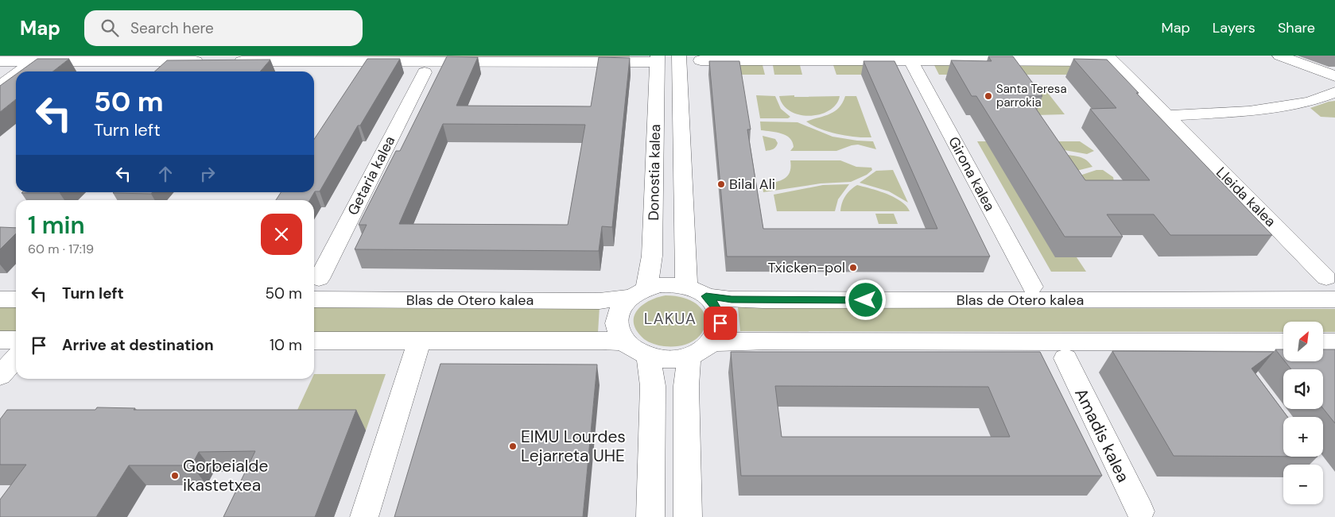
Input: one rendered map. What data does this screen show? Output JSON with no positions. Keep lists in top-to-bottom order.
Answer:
{
  "streets": {
    "street": [
      "Donostia kalea",
      "Girona kalea",
      "Getaria kalea",
      "Lleida kalea",
      "Blas de Otero kalea",
      "Amadis kalea"
    ]
  },
  "crossings": [
    ["Donostia kalea", "Blas de Otero kalea"]
  ],
  "districts": ["LAKUA"],
  "places": [
    "Santa Teresa parrokia",
    "Bilal Ali",
    "Txicken-pol",
    "EIMU Lourdes Lejarreta UHE",
    "Gorbeialde ikastetxea"
  ],
  "north": "top right",
  "page": {
    "header": "Map",
    "search": "Search here",
    "nav": ["Map", "Layers", "Share"],
    "turn": ["50 m", "Turn left"],
    "heading": ["1 min", "60 m · 17:19"],
    "list": [
      {
        "name": "Turn left",
        "value": "50 m"
      },
      {
        "name": "Arrive at destination",
        "value": "10 m"
      }
    ],
    "map_buttons": ["+", "−"]
  }
}
